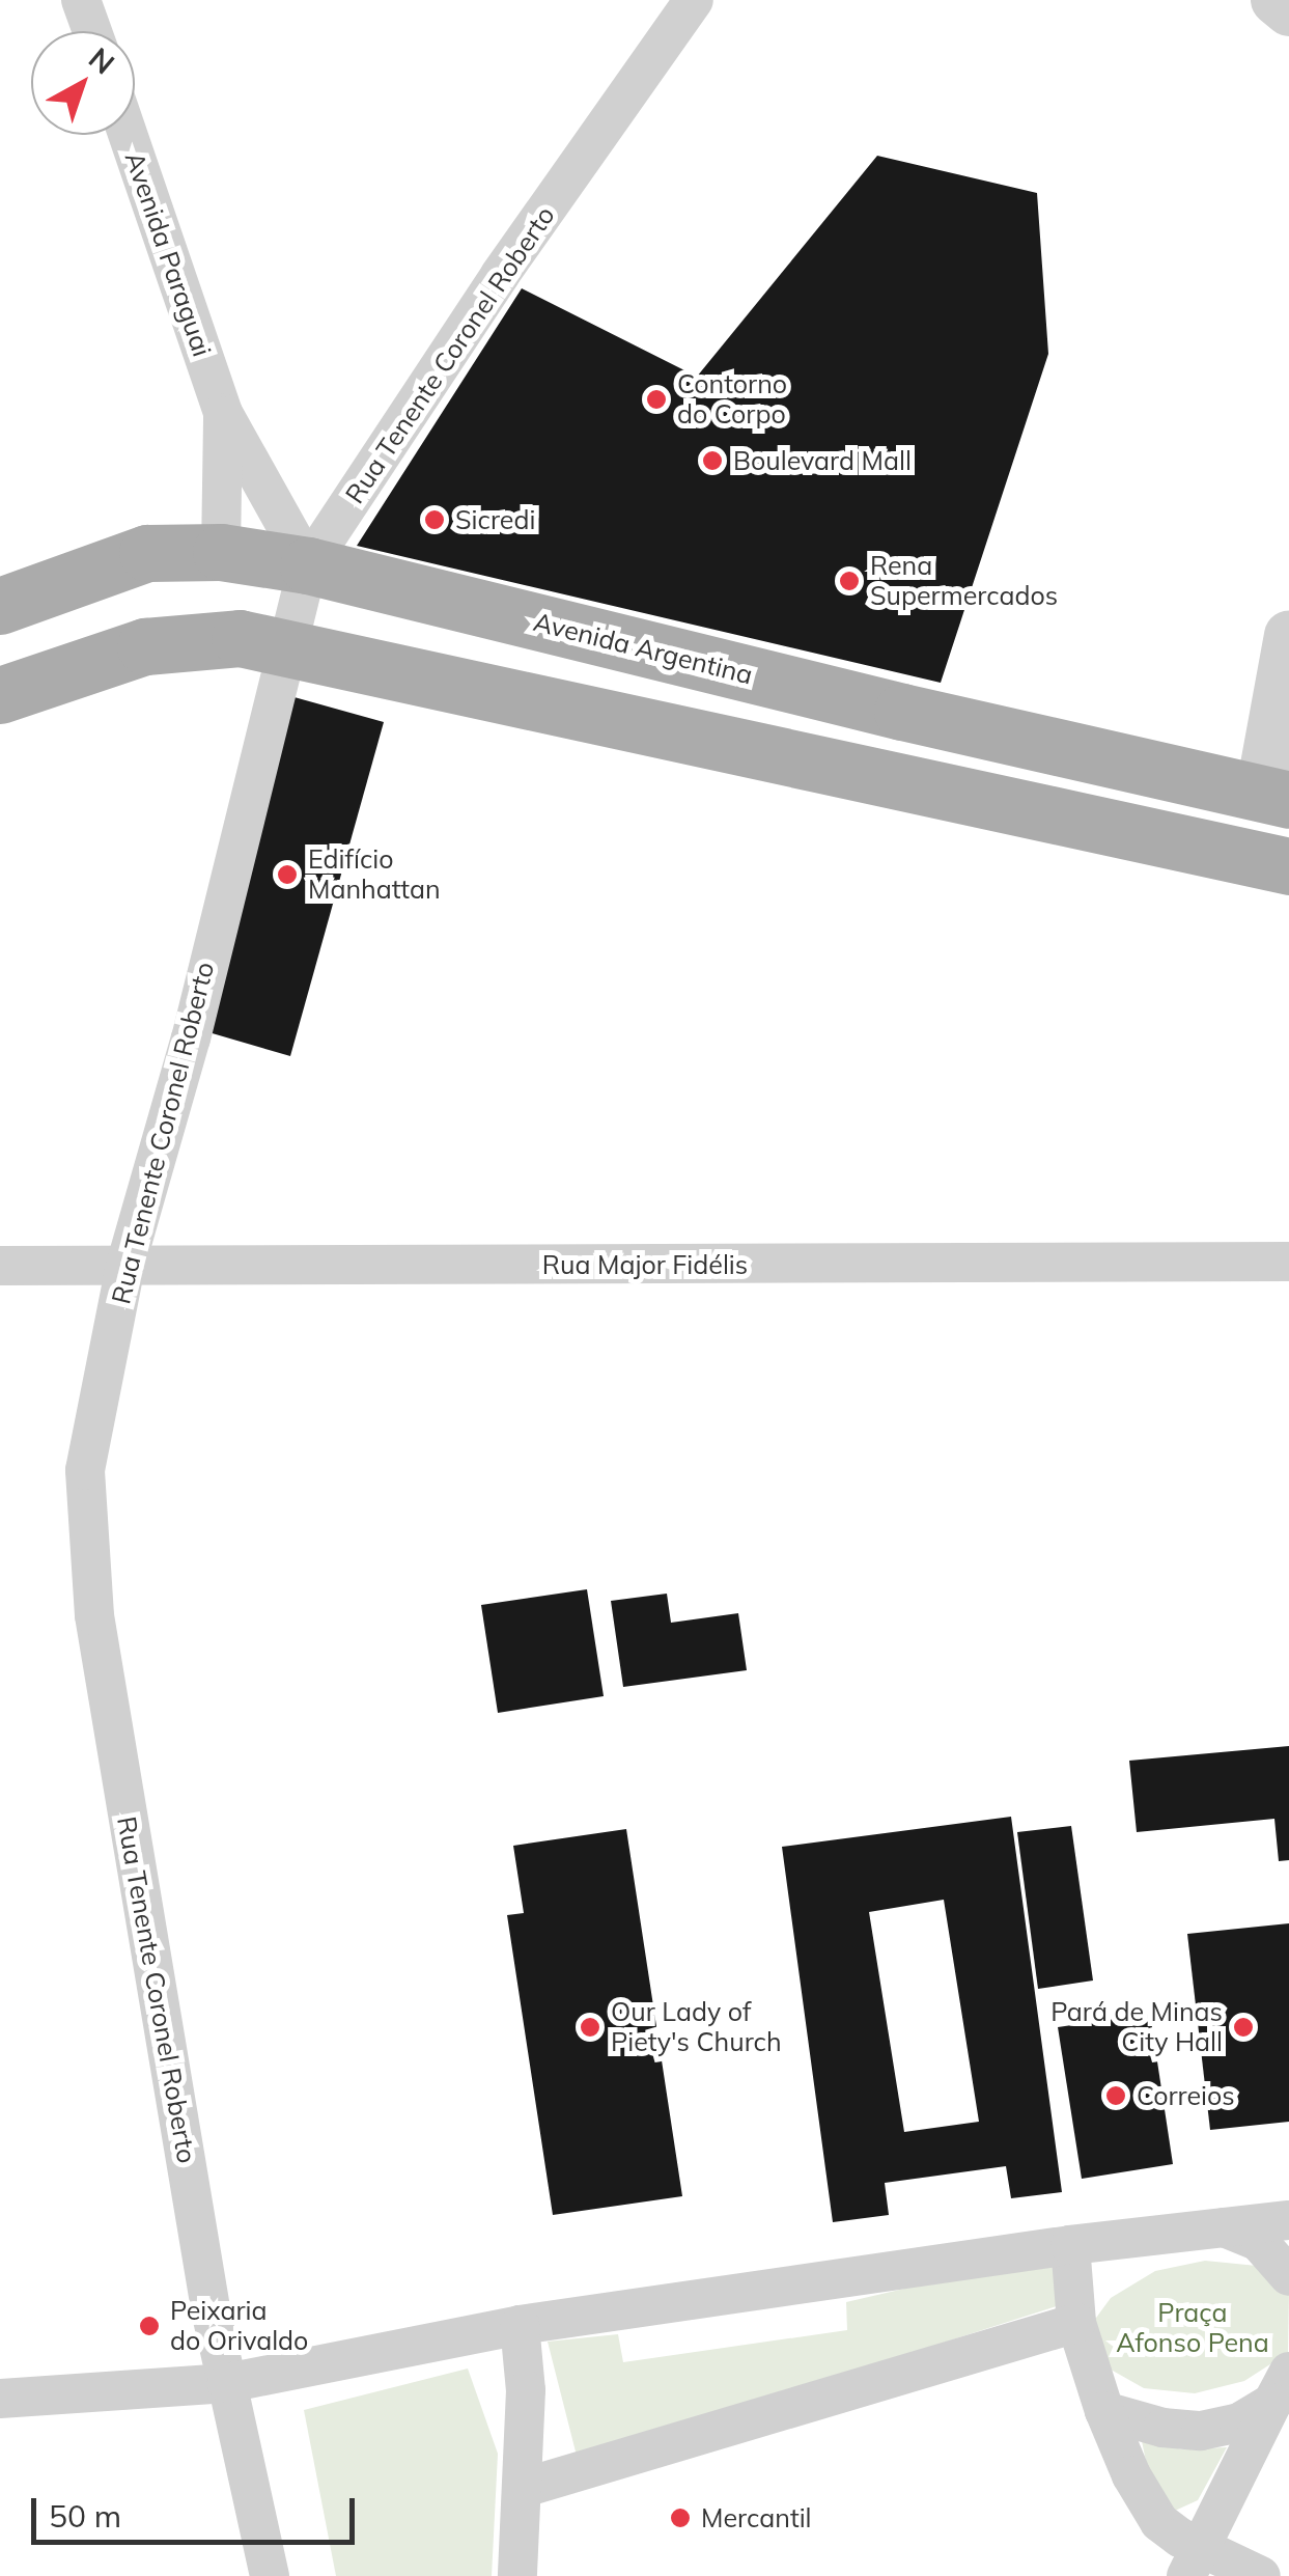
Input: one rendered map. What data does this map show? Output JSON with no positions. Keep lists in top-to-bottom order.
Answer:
{
  "streets": {
    "main road": ["Avenida Argentina"],
    "street": ["Avenida Paraguai", "Rua Tenente Coronel Roberto", "Rua Major Fidélis"]
  },
  "crossings": [
    ["Avenida Paraguai", "Rua Tenente Coronel Roberto"],
    ["Avenida Paraguai", "Avenida Argentina"],
    ["Rua Tenente Coronel Roberto", "Avenida Argentina"],
    ["Rua Tenente Coronel Roberto", "Rua Major Fidélis"]
  ],
  "parks": ["Praça Afonso Pena"],
  "places": [
    "Contorno do Corpo",
    "Boulevard Mall",
    "Sicredi",
    "Rena Supermercados",
    "Edifício Manhattan",
    "Our Lady of Piety's Church",
    "Pará de Minas City Hall",
    "Correios",
    "Peixaria do Orivaldo",
    "Mercantil"
  ],
  "scale_bar": "50 m",
  "north": "top right"
}
